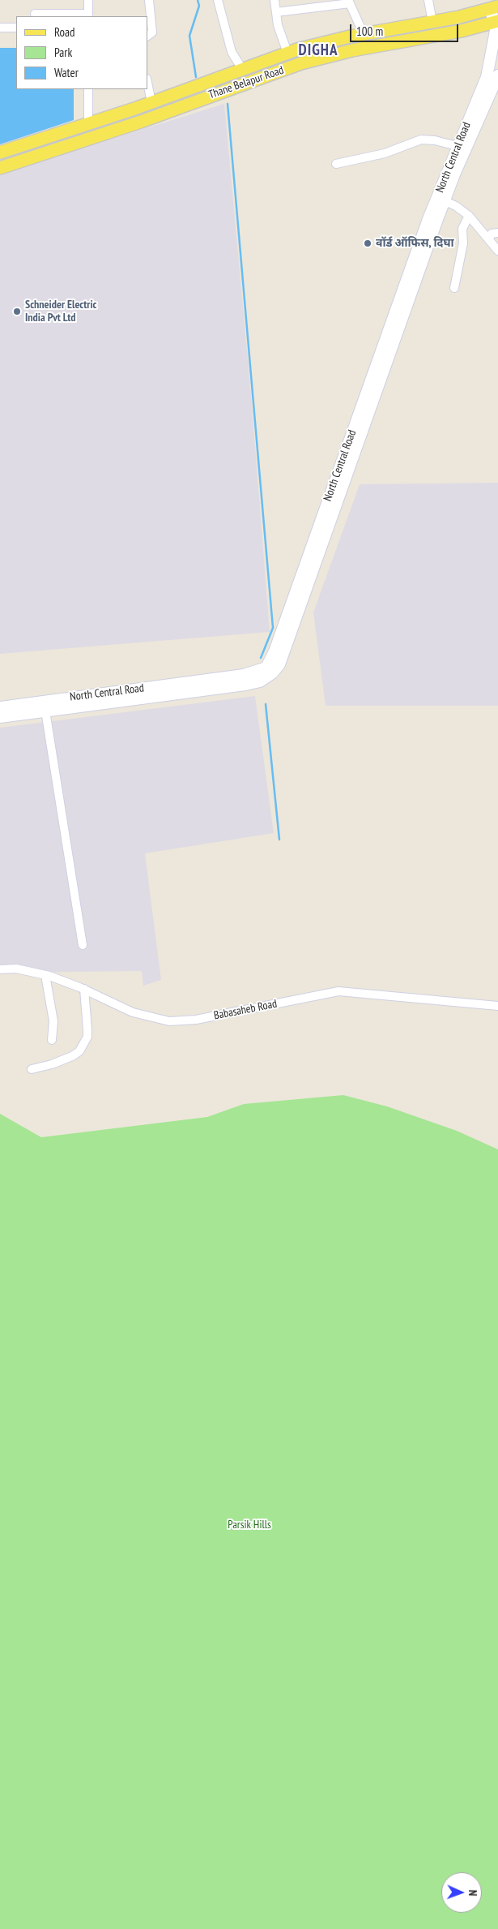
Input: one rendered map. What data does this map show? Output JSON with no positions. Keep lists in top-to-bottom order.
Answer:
{
  "streets": {
    "main road": ["Thane Belapur Road", "North Central Road"],
    "street": ["Babasaheb Road"]
  },
  "crossings": [
    ["Thane Belapur Road", "North Central Road"]
  ],
  "districts": ["DIGHA"],
  "parks": ["Parsik Hills"],
  "places": ["वॉर्ड ऑफिस, दिघा", "Schneider Electric India Pvt Ltd"],
  "legend": ["Road", "Park", "Water"],
  "scale_bar": "100 m",
  "north": "right"
}
